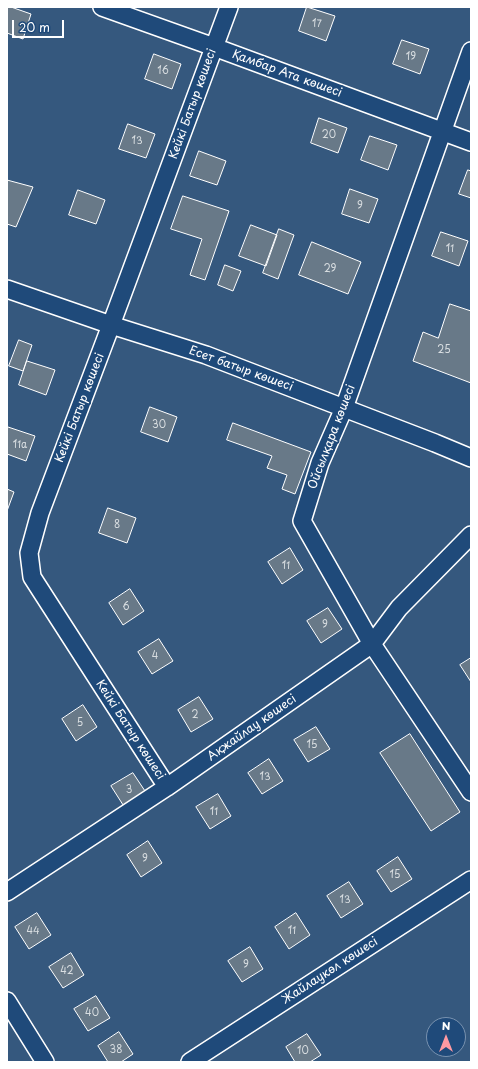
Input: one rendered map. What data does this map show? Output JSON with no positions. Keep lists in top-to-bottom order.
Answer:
{
  "streets": {
    "street": [
      "Қамбар Ата көшесі",
      "Кейкі Батыр көшесі",
      "Есет батыр көшесі",
      "Ойсылқара көшесі",
      "Ақжайлау көшесі",
      "Жайлаукөл көшесі"
    ]
  },
  "crossings": [
    ["Қамбар Ата көшесі", "Кейкі Батыр көшесі"],
    ["Қамбар Ата көшесі", "Ойсылқара көшесі"],
    ["Кейкі Батыр көшесі", "Есет батыр көшесі"],
    ["Кейкі Батыр көшесі", "Ақжайлау көшесі"],
    ["Есет батыр көшесі", "Ойсылқара көшесі"],
    ["Ойсылқара көшесі", "Ақжайлау көшесі"]
  ],
  "house_numbers": [
    "17",
    "19",
    "16",
    "20",
    "13",
    "9",
    "11",
    "29",
    "25",
    "30",
    "11а",
    "8",
    "11",
    "6",
    "9",
    "4",
    "2",
    "5",
    "15",
    "13",
    "3",
    "11",
    "9",
    "15",
    "13",
    "44",
    "11",
    "9",
    "42",
    "40",
    "38",
    "10"
  ],
  "scale_bar": "20 m",
  "north": "top"
}
